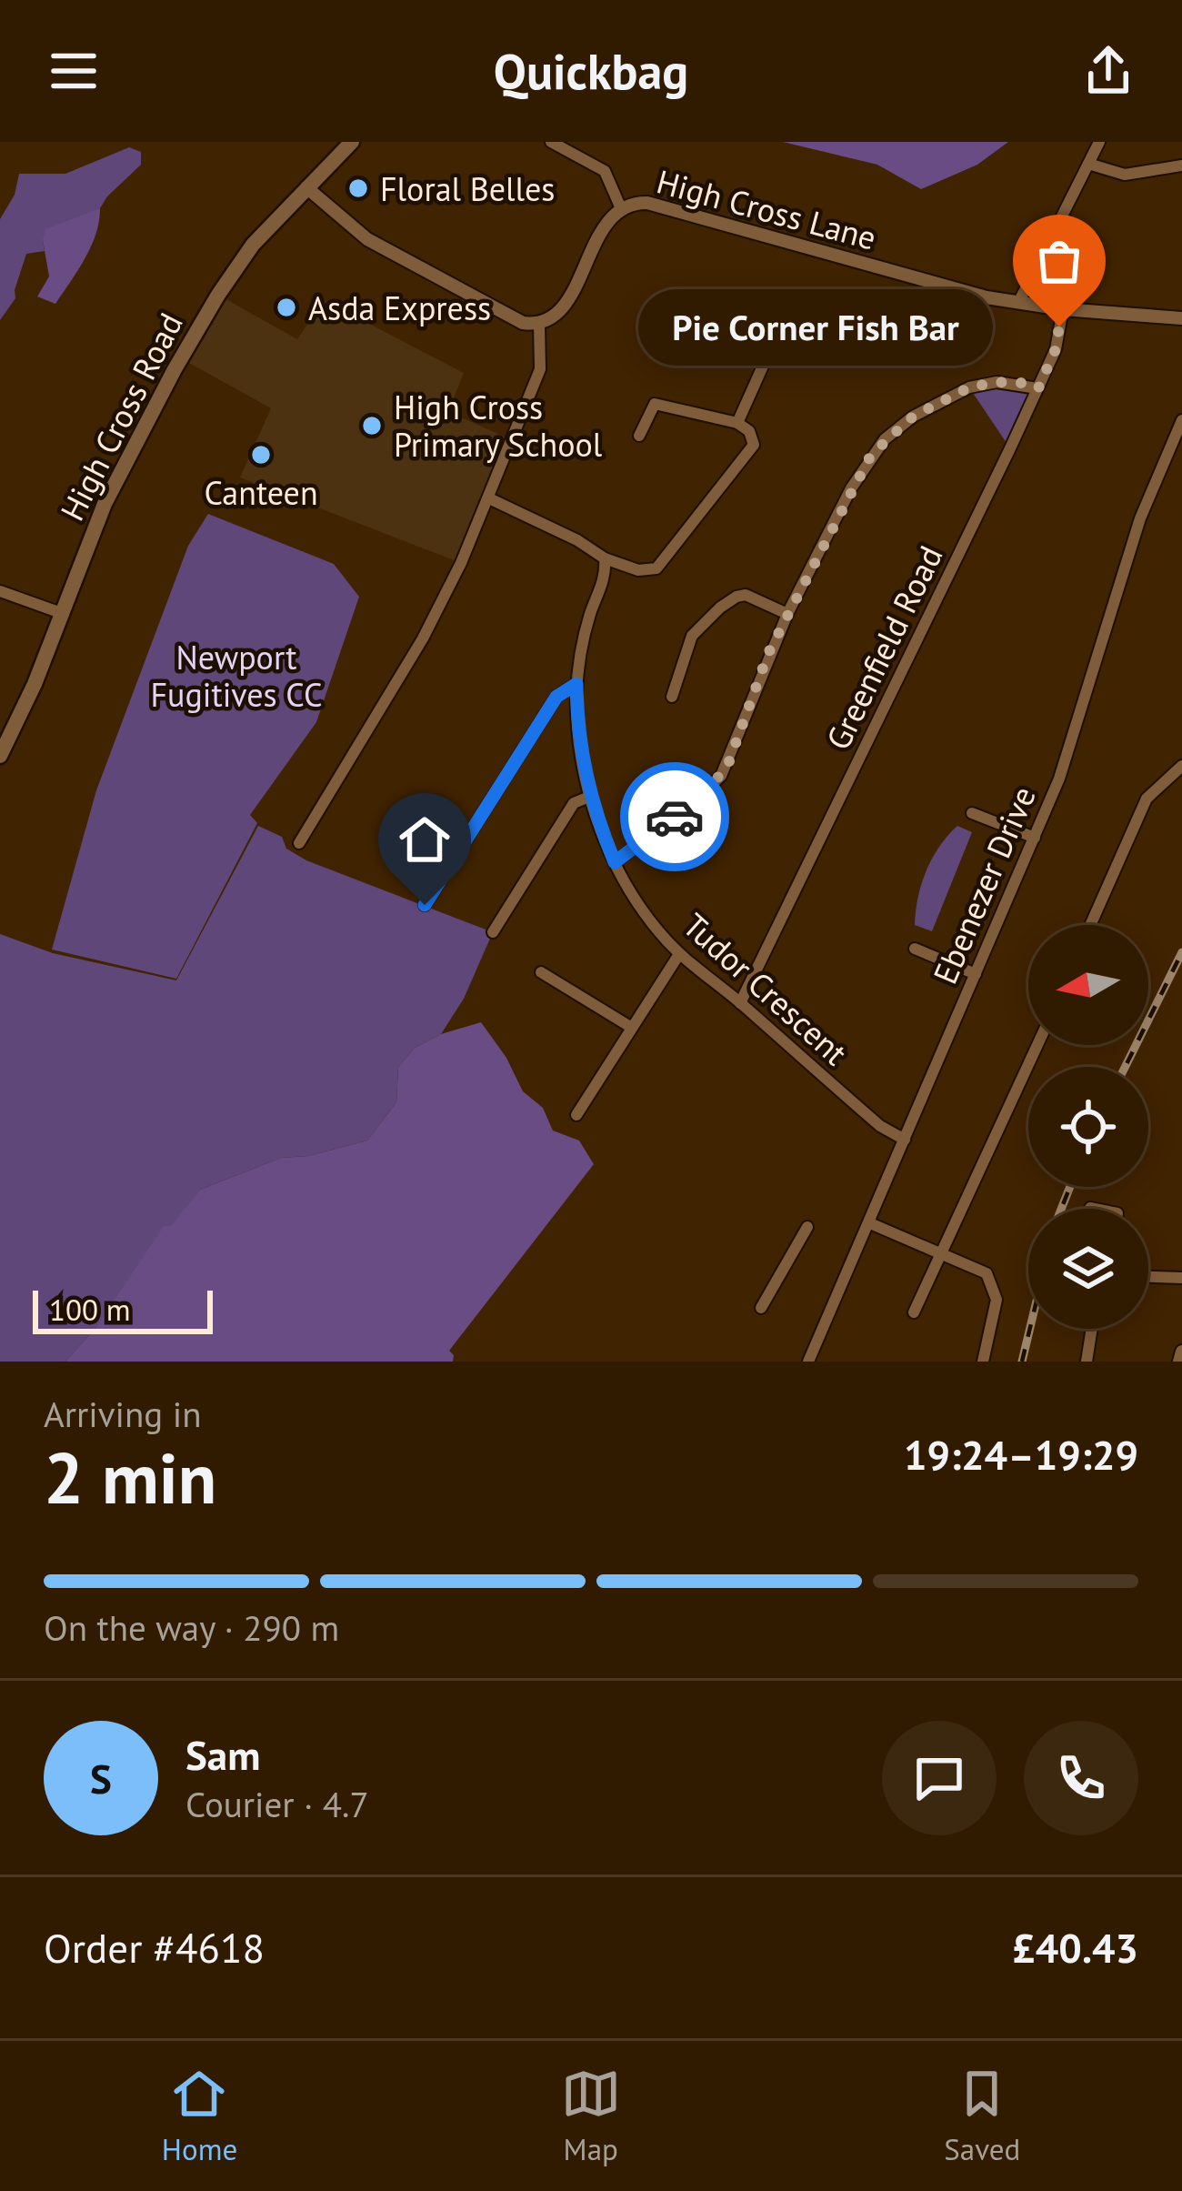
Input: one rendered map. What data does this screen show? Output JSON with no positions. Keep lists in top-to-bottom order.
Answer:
{
  "streets": {
    "main road": ["High Cross Road"],
    "street": [
      "High Cross Lane",
      "Greenfield Road",
      "Ebenezer Drive",
      "Tudor Crescent"
    ]
  },
  "crossings": [
    ["High Cross Lane", "Greenfield Road"],
    ["Greenfield Road", "Tudor Crescent"],
    ["Ebenezer Drive", "Tudor Crescent"]
  ],
  "parks": ["Newport Fugitives CC"],
  "places": [
    "Floral Belles",
    "Asda Express",
    "Pie Corner Fish Bar",
    "High Cross Primary School",
    "Canteen"
  ],
  "scale_bar": "100 m",
  "north": "left",
  "page": {
    "header": "Quickbag",
    "bubble": "Pie Corner Fish Bar",
    "scale": "100 m",
    "heading": ["2 min", "Arriving in", "19:24–19:29"],
    "panel": [
      "Sam",
      "Courier · 4.7",
      "Order #4618",
      "£40.43"
    ],
    "bar": "On the way · 290 m",
    "round": "S",
    "tabs": ["Home", "Map", "Saved"]
  }
}
